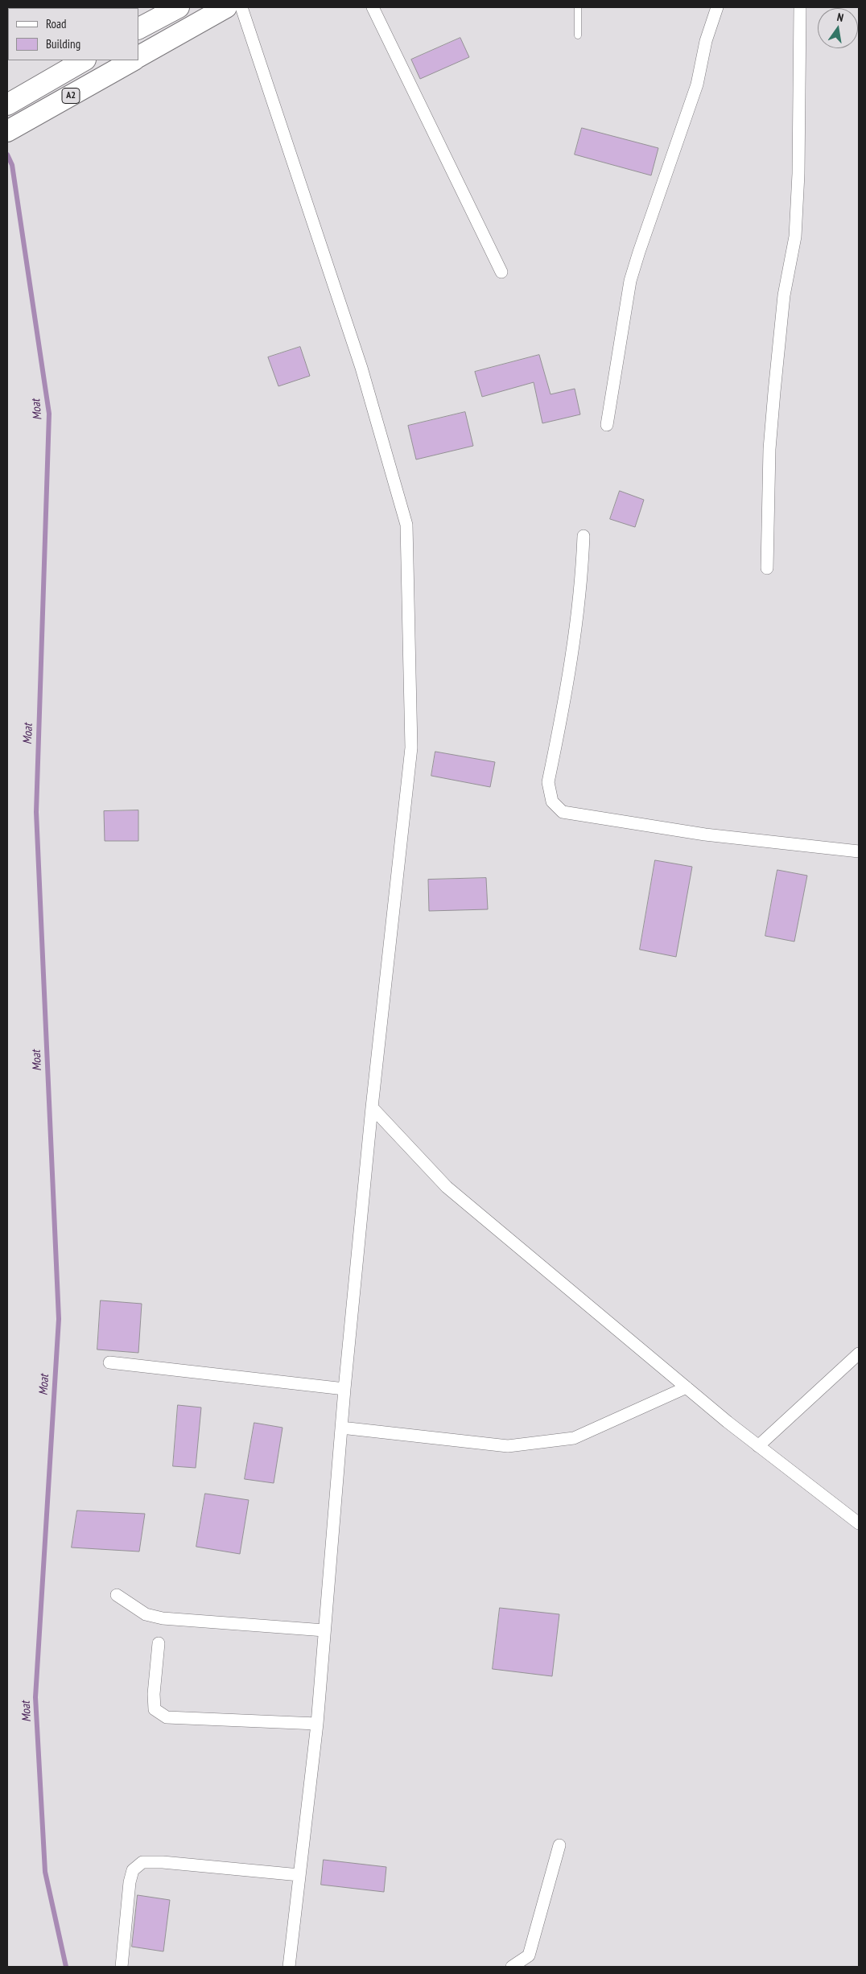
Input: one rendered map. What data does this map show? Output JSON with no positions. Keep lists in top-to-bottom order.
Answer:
{
  "streets": {
    "highway": ["A2"]
  },
  "water": ["Moat"],
  "legend": ["Road", "Building"],
  "north": "top"
}
